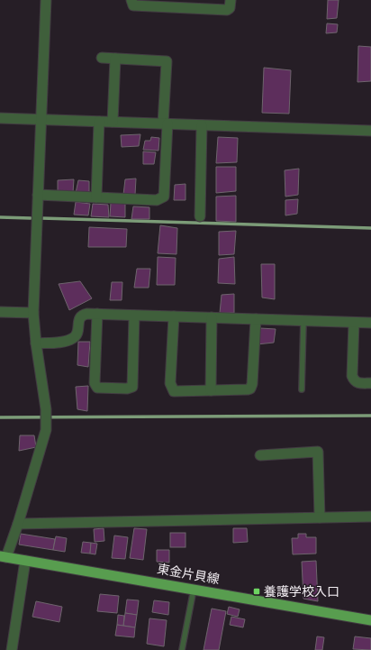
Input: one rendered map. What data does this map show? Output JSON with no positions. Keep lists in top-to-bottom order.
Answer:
{
  "streets": {
    "main road": ["東金片貝線"]
  },
  "places": {
    "transit": ["養護学校入口"]
  }
}
